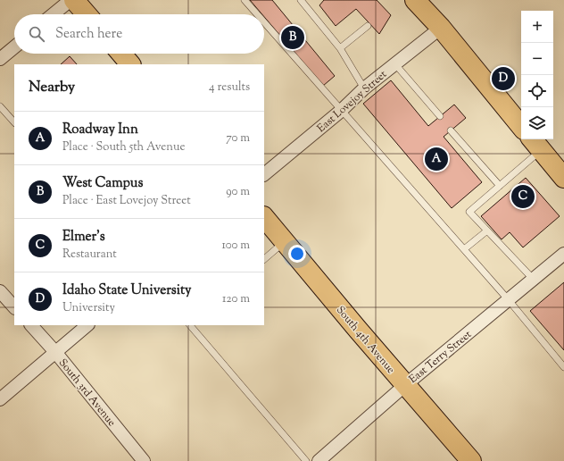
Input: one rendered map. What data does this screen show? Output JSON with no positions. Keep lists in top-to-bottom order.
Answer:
{
  "streets": {
    "main road": ["South 4th Avenue"],
    "street": ["East Lovejoy Street", "East Terry Street", "South 3rd Avenue"]
  },
  "crossings": [
    ["South 4th Avenue", "East Terry Street"]
  ],
  "page": {
    "map_buttons": ["+", "−"],
    "search": "Search here",
    "pins": [
      "B",
      "D",
      "A",
      "C"
    ],
    "heading": ["Nearby", "4 results"],
    "list": [
      {
        "mark": "A",
        "name": "Roadway Inn",
        "note": "Place · South 5th Avenue",
        "value": "70 m"
      },
      {
        "mark": "B",
        "name": "West Campus",
        "note": "Place · East Lovejoy Street",
        "value": "90 m"
      },
      {
        "mark": "C",
        "name": "Elmer's",
        "note": "Restaurant",
        "value": "100 m"
      },
      {
        "mark": "D",
        "name": "Idaho State University",
        "note": "University",
        "value": "120 m"
      }
    ]
  }
}
